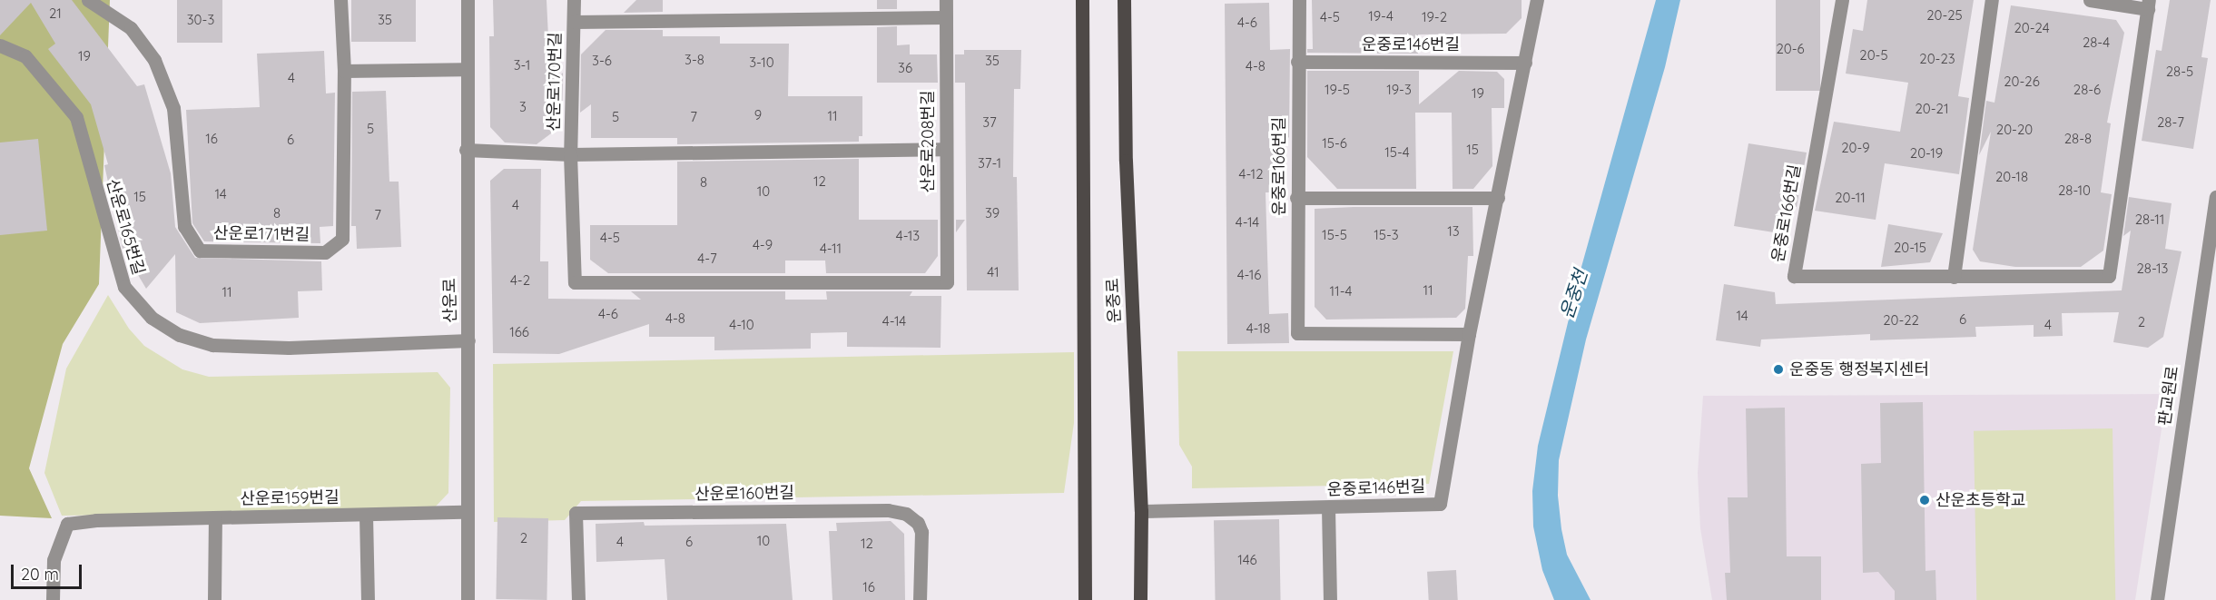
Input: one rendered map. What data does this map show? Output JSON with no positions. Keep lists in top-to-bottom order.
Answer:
{
  "streets": {
    "main road": ["운중로"],
    "street": [
      "운중로146번길",
      "산운로170번길",
      "산운로208번길",
      "운중로166번길",
      "산운로165번길",
      "산운로171번길",
      "산운로",
      "판교원로",
      "산운로160번길",
      "산운로159번길"
    ]
  },
  "crossings": [
    ["운중로146번길", "운중로166번길"],
    ["운중로146번길", "운중로"],
    ["산운로170번길", "산운로208번길"],
    ["산운로170번길", "산운로"],
    ["산운로165번길", "산운로"],
    ["산운로", "산운로159번길"]
  ],
  "water": ["운중천"],
  "places": ["운중동 행정복지센터", "산운초등학교"],
  "house_numbers": [
    "21",
    "20-25",
    "19-4",
    "4-5",
    "19-2",
    "30-3",
    "35",
    "4-6",
    "20-24",
    "28-4",
    "20-6",
    "20-5",
    "19",
    "20-23",
    "3-8",
    "3-6",
    "35",
    "3-10",
    "3-1",
    "4-8",
    "36",
    "28-5",
    "4",
    "20-26",
    "19-5",
    "19-3",
    "28-6",
    "19",
    "3",
    "20-21",
    "9",
    "11",
    "5",
    "7",
    "37",
    "28-7",
    "5",
    "20-20",
    "16",
    "28-8",
    "6",
    "15-6",
    "20-9",
    "15",
    "15-4",
    "20-19",
    "37-1",
    "4-12",
    "20-18",
    "12",
    "8",
    "28-10",
    "10",
    "14",
    "15",
    "20-11",
    "4",
    "8",
    "39",
    "7",
    "28-11",
    "4-14",
    "13",
    "15-5",
    "15-3",
    "4-13",
    "4-5",
    "4-9",
    "20-15",
    "4-11",
    "4-7",
    "28-13",
    "41",
    "4-16",
    "4-2",
    "11",
    "11-4",
    "11",
    "4-6",
    "14",
    "4-8",
    "6",
    "20-22",
    "4-14",
    "2",
    "4-10",
    "4",
    "4-18",
    "166",
    "2",
    "10",
    "4",
    "6",
    "12",
    "146",
    "16"
  ],
  "scale_bar": "20 m"
}
